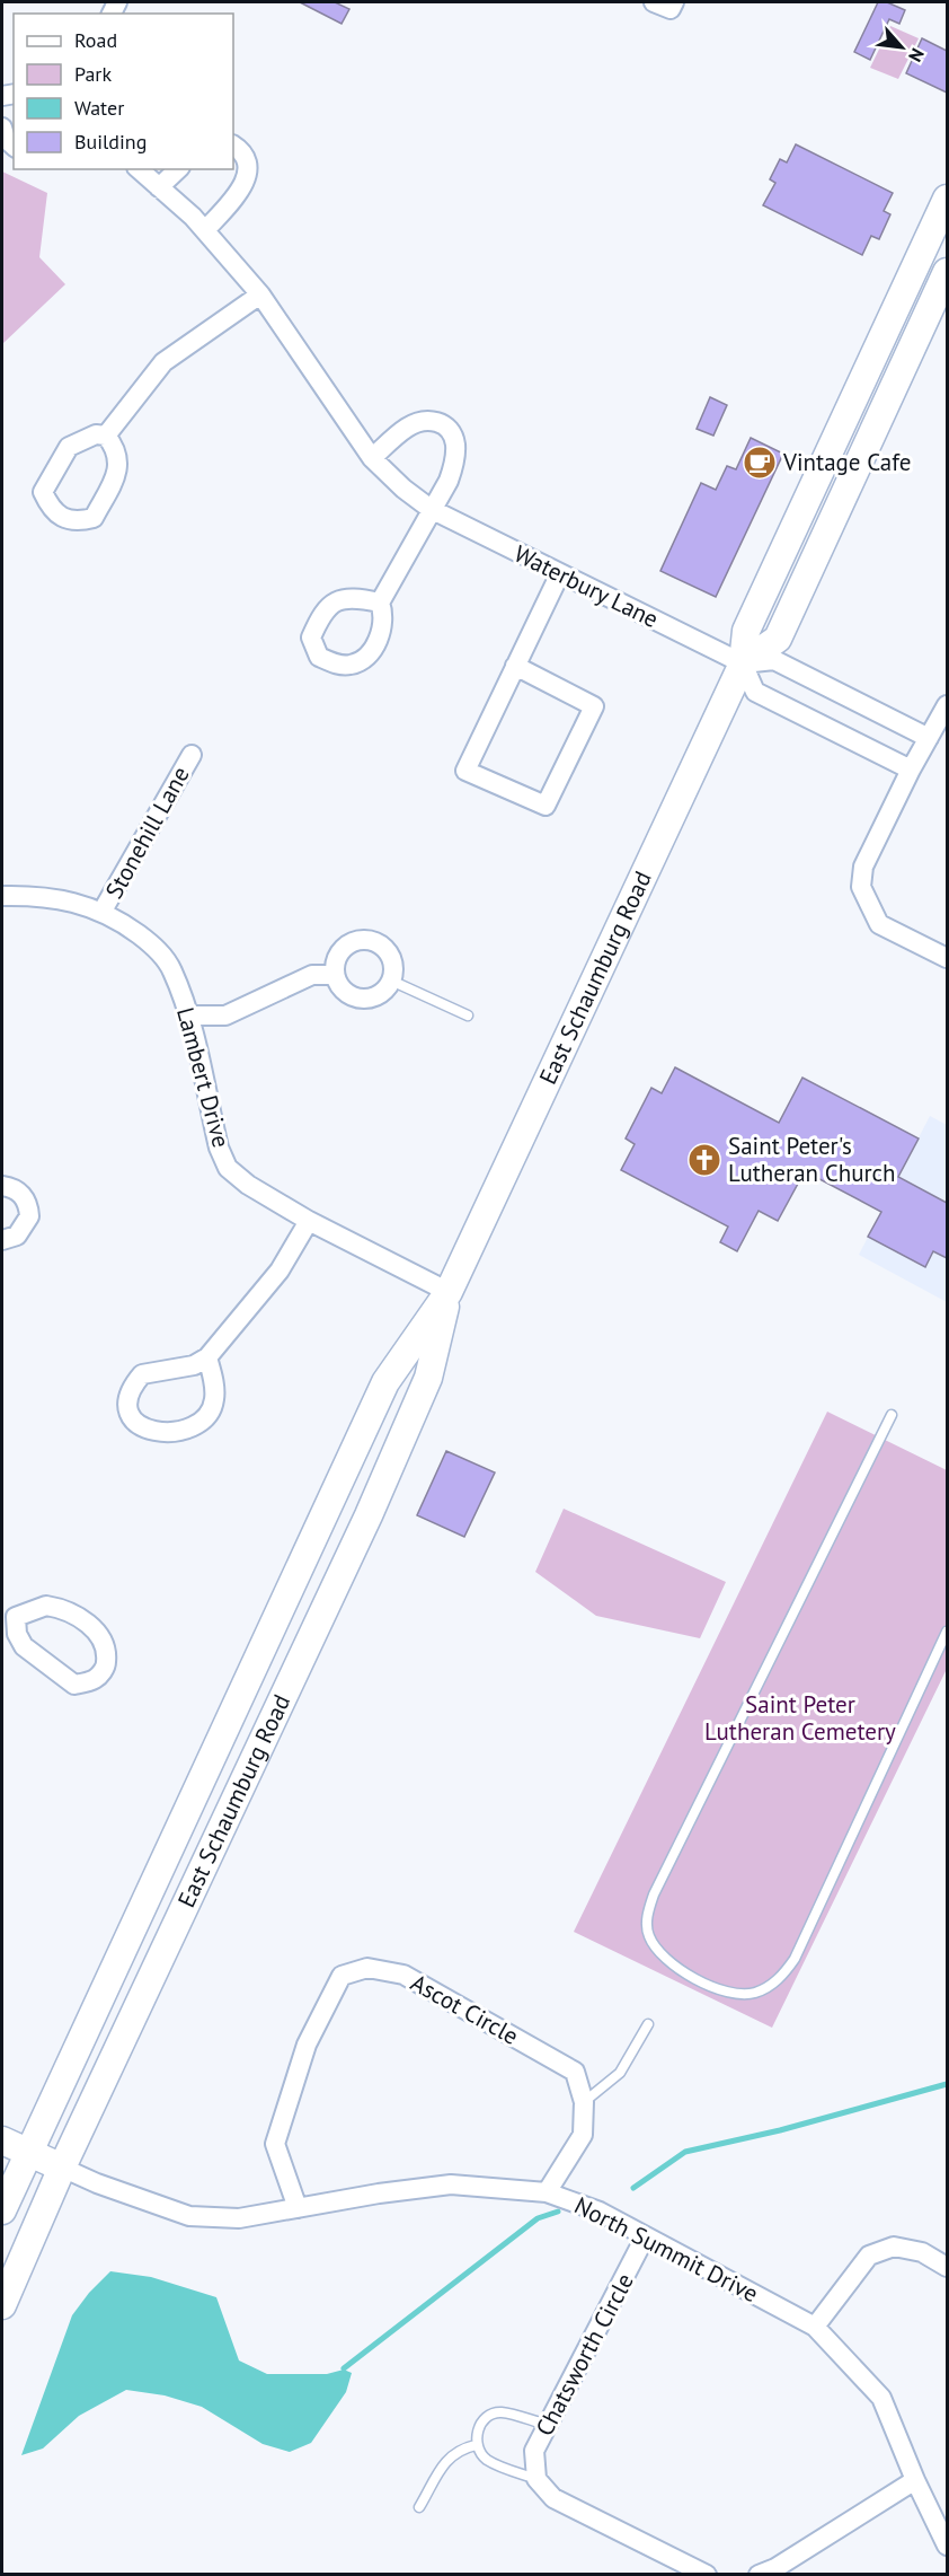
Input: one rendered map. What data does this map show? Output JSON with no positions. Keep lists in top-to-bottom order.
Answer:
{
  "streets": {
    "main road": ["East Schaumburg Road"],
    "street": [
      "Waterbury Lane",
      "Stonehill Lane",
      "Lambert Drive",
      "Ascot Circle",
      "North Summit Drive",
      "Chatsworth Circle"
    ]
  },
  "crossings": [
    ["Waterbury Lane", "East Schaumburg Road"],
    ["Stonehill Lane", "Lambert Drive"],
    ["East Schaumburg Road", "Lambert Drive"],
    ["East Schaumburg Road", "North Summit Drive"],
    ["Ascot Circle", "North Summit Drive"],
    ["North Summit Drive", "Chatsworth Circle"]
  ],
  "parks": ["Saint Peter Lutheran Cemetery"],
  "places": {
    "cafe": ["Vintage Cafe"],
    "church": ["Saint Peter's Lutheran Church"]
  },
  "legend": [
    "Road",
    "Park",
    "Water",
    "Building"
  ],
  "north": "bottom right"
}
